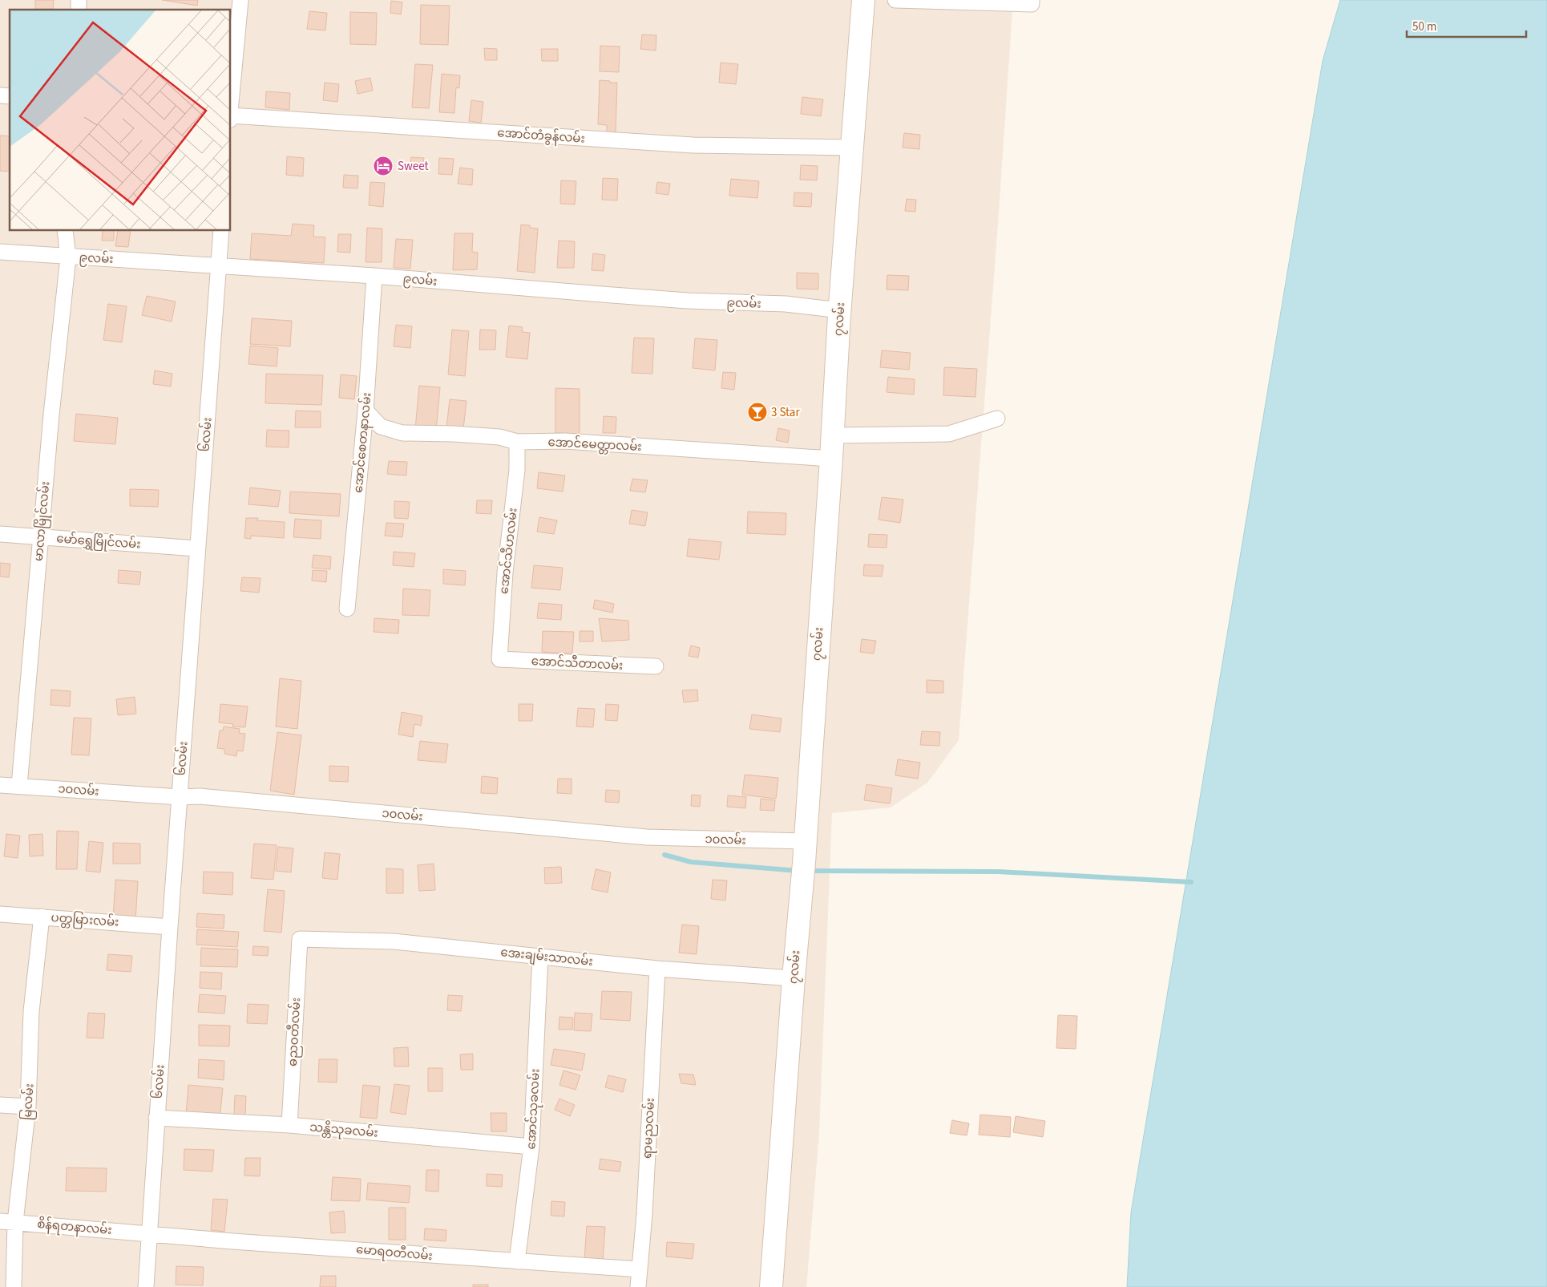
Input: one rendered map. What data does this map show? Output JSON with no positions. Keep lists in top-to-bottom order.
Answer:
{
  "streets": {
    "street": [
      "အောင်တံခွန်လမ်း",
      "၉လမ်း",
      "၇လမ်း",
      "၆လမ်း",
      "အောင်စေတနာလမ်း",
      "အောင်မေတ္တာလမ်း",
      "မာလာမြိုင်လမ်း",
      "မော်ရွှေမြိုင်လမ်း",
      "အောင်သီဟလမ်း",
      "အောင်သီတာလမ်း",
      "၁၀လမ်း",
      "ပတ္တမြားလမ်း",
      "အေးချမ်းသာလမ်း",
      "ဓညဝတီလမ်း",
      "မြလမ်း",
      "အောင်သုခလမ်း",
      "ရာမညလမ်း",
      "သန္တိသုခလမ်း",
      "စိန်ရတနာလမ်း",
      "မောရဝတီလမ်း"
    ]
  },
  "crossings": [
    ["အောင်တံခွန်လမ်း", "၇လမ်း"],
    ["၉လမ်း", "၇လမ်း"],
    ["၉လမ်း", "၆လမ်း"],
    ["၉လမ်း", "အောင်စေတနာလမ်း"],
    ["၉လမ်း", "မာလာမြိုင်လမ်း"],
    ["၇လမ်း", "အောင်မေတ္တာလမ်း"],
    ["၇လမ်း", "၁၀လမ်း"],
    ["၇လမ်း", "အေးချမ်းသာလမ်း"],
    ["၆လမ်း", "မော်ရွှေမြိုင်လမ်း"],
    ["၆လမ်း", "၁၀လမ်း"],
    ["၆လမ်း", "ပတ္တမြားလမ်း"],
    ["၆လမ်း", "သန္တိသုခလမ်း"],
    ["၆လမ်း", "စိန်ရတနာလမ်း"],
    ["၆လမ်း", "မောရဝတီလမ်း"],
    ["အောင်စေတနာလမ်း", "အောင်မေတ္တာလမ်း"],
    ["အောင်မေတ္တာလမ်း", "အောင်သီဟလမ်း"],
    ["မာလာမြိုင်လမ်း", "မော်ရွှေမြိုင်လမ်း"],
    ["မာလာမြိုင်လမ်း", "၁၀လမ်း"],
    ["အောင်သီဟလမ်း", "အောင်သီတာလမ်း"],
    ["ပတ္တမြားလမ်း", "မြလမ်း"],
    ["အေးချမ်းသာလမ်း", "ဓညဝတီလမ်း"],
    ["အေးချမ်းသာလမ်း", "အောင်သုခလမ်း"],
    ["အေးချမ်းသာလမ်း", "ရာမညလမ်း"],
    ["ဓညဝတီလမ်း", "သန္တိသုခလမ်း"],
    ["မြလမ်း", "စိန်ရတနာလမ်း"],
    ["အောင်သုခလမ်း", "သန္တိသုခလမ်း"],
    ["အောင်သုခလမ်း", "မောရဝတီလမ်း"],
    ["ရာမညလမ်း", "မောရဝတီလမ်း"],
    ["စိန်ရတနာလမ်း", "မောရဝတီလမ်း"]
  ],
  "places": {
    "hotel": ["Sweet"],
    "bar": ["3 Star"]
  },
  "scale_bar": "50 m"
}
